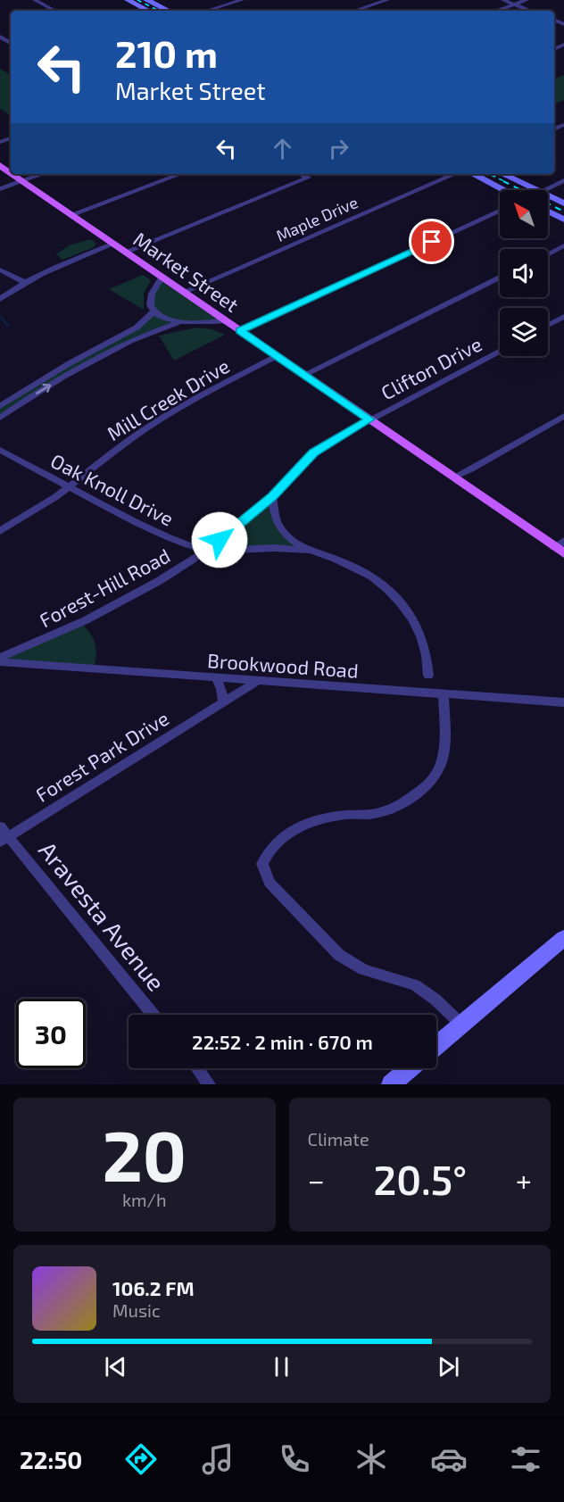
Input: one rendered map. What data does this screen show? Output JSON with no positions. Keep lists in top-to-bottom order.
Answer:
{
  "streets": {
    "main road": ["Market Street"],
    "street": [
      "Maple Drive",
      "Clifton Drive",
      "Mill Creek Drive",
      "Oak Knoll Drive",
      "Forest-Hill Road",
      "Brookwood Road",
      "Forest Park Drive",
      "Aravesta Avenue"
    ]
  },
  "crossings": [
    ["Maple Drive", "Market Street"],
    ["Market Street", "Clifton Drive"],
    ["Market Street", "Mill Creek Drive"],
    ["Market Street", "Forest-Hill Road"],
    ["Clifton Drive", "Forest-Hill Road"],
    ["Mill Creek Drive", "Oak Knoll Drive"],
    ["Oak Knoll Drive", "Forest-Hill Road"],
    ["Brookwood Road", "Forest Park Drive"],
    ["Forest Park Drive", "Aravesta Avenue"]
  ],
  "north": "top left",
  "page": {
    "turn": ["210 m", "Market Street"],
    "limit": "30",
    "trip": "22:52 · 2 min · 670 m",
    "tile": [
      ["20", "km/h"],
      "Climate"
    ],
    "heat": ["−", "20.5°", "+"],
    "song": ["106.2 FM", "Music"],
    "tabs": "22:50"
  }
}
